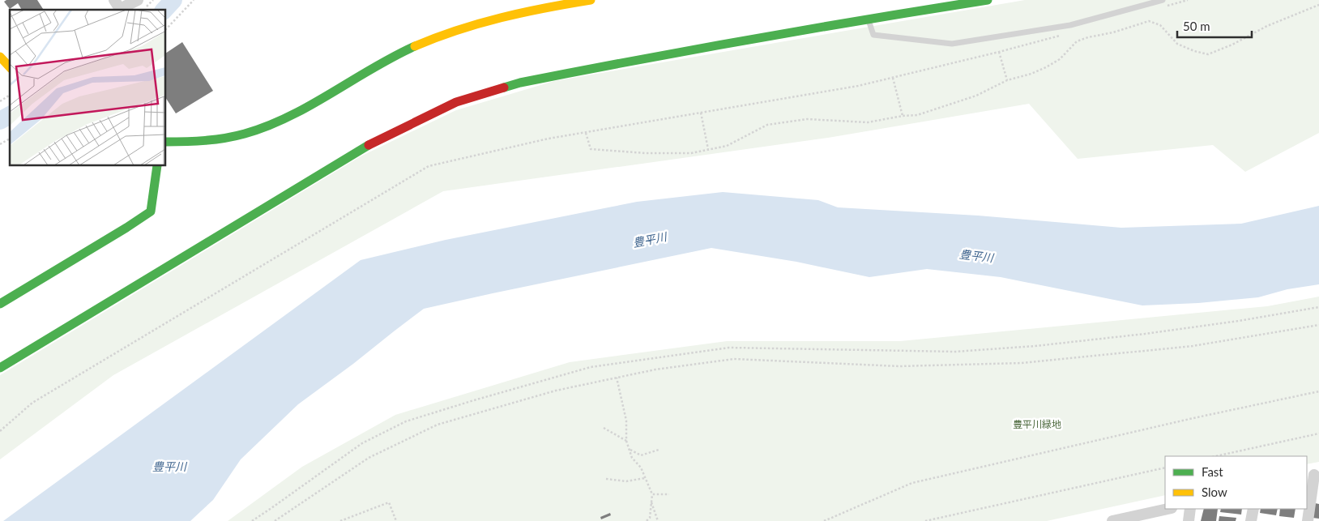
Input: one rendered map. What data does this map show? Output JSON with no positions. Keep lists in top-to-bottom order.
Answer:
{
  "water": ["豊平川"],
  "parks": ["豊平川緑地"],
  "legend": ["Fast", "Slow"],
  "scale_bar": "50 m"
}
